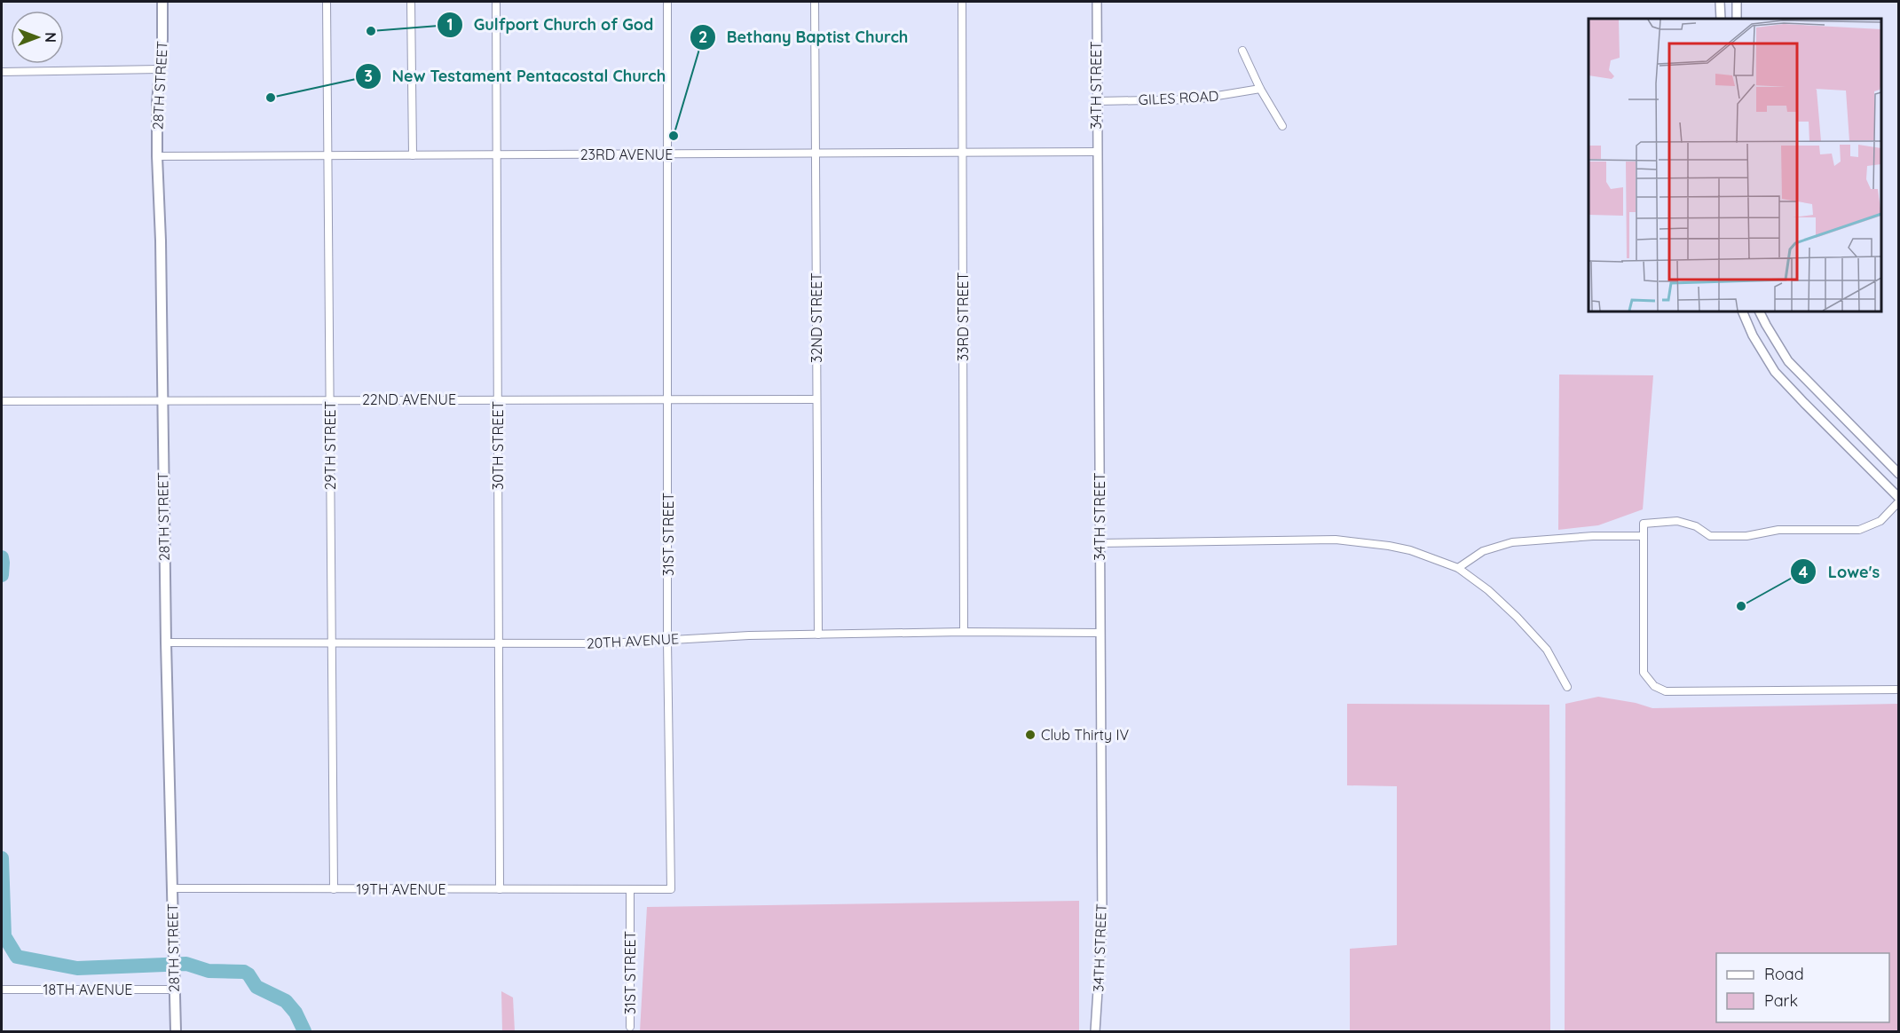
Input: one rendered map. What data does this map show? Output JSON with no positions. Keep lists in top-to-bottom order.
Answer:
{
  "streets": {
    "main road": ["28TH STREET"],
    "street": [
      "34TH STREET",
      "GILES ROAD",
      "23RD AVENUE",
      "33RD STREET",
      "32ND STREET",
      "22ND AVENUE",
      "29TH STREET",
      "30TH STREET",
      "31ST STREET",
      "20TH AVENUE",
      "19TH AVENUE",
      "18TH AVENUE"
    ]
  },
  "crossings": [
    ["28TH STREET", "23RD AVENUE"],
    ["28TH STREET", "22ND AVENUE"],
    ["28TH STREET", "20TH AVENUE"],
    ["28TH STREET", "19TH AVENUE"],
    ["28TH STREET", "18TH AVENUE"],
    ["34TH STREET", "GILES ROAD"],
    ["34TH STREET", "23RD AVENUE"],
    ["34TH STREET", "20TH AVENUE"],
    ["23RD AVENUE", "33RD STREET"],
    ["23RD AVENUE", "32ND STREET"],
    ["23RD AVENUE", "29TH STREET"],
    ["23RD AVENUE", "30TH STREET"],
    ["23RD AVENUE", "31ST STREET"],
    ["33RD STREET", "20TH AVENUE"],
    ["32ND STREET", "22ND AVENUE"],
    ["32ND STREET", "20TH AVENUE"],
    ["22ND AVENUE", "29TH STREET"],
    ["22ND AVENUE", "30TH STREET"],
    ["22ND AVENUE", "31ST STREET"],
    ["29TH STREET", "20TH AVENUE"],
    ["29TH STREET", "19TH AVENUE"],
    ["30TH STREET", "20TH AVENUE"],
    ["30TH STREET", "19TH AVENUE"],
    ["31ST STREET", "20TH AVENUE"],
    ["31ST STREET", "19TH AVENUE"]
  ],
  "places": [
    "Gulfport Church of God",
    "New Testament Pentacostal Church",
    "Bethany Baptist Church",
    "Lowe's",
    "Club Thirty IV"
  ],
  "legend": ["Road", "Park"],
  "north": "right"
}
